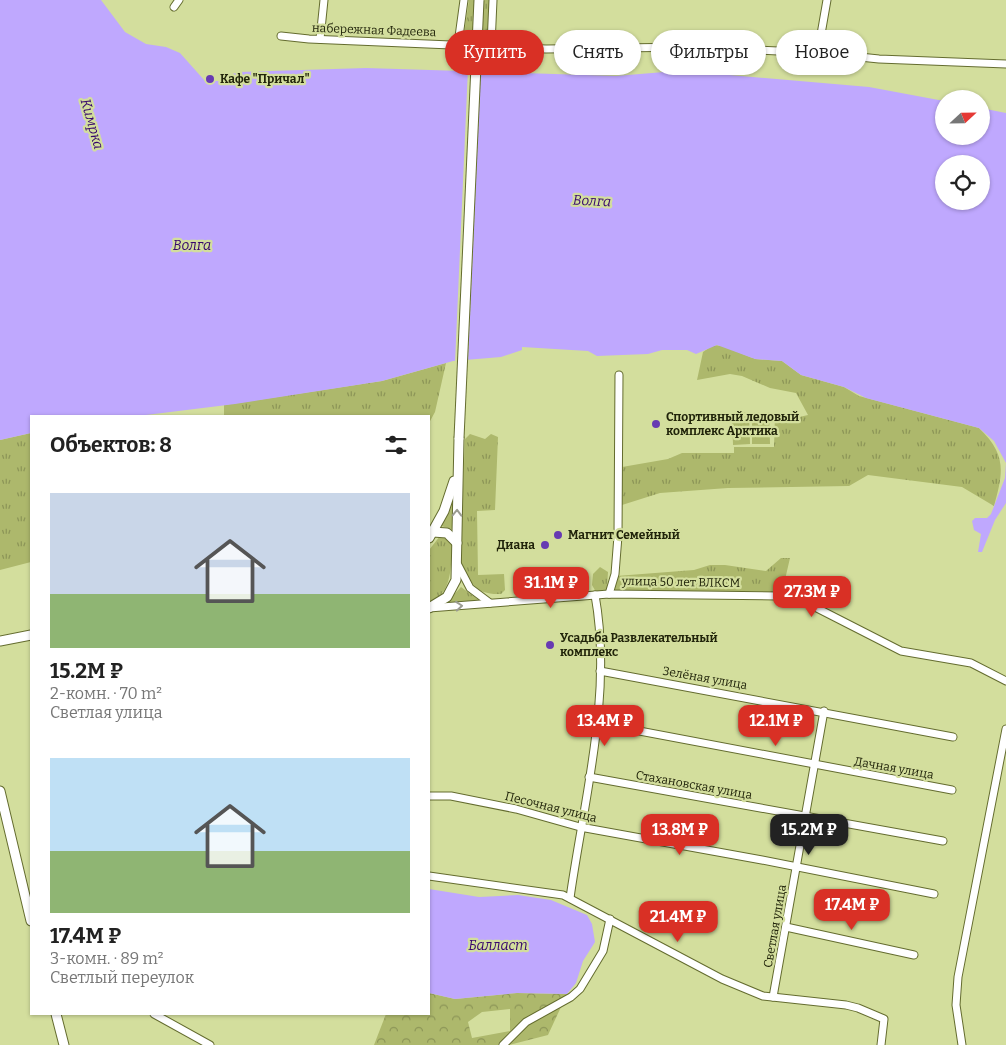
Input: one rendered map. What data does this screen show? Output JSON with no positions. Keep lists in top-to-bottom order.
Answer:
{
  "streets": {
    "street": [
      "набережная Фадеева",
      "улица 50 лет ВЛКСМ",
      "Зелёная улица",
      "Дачная улица",
      "Стахановская улица",
      "Песочная улица",
      "Светлая улица"
    ]
  },
  "crossings": [
    ["Зелёная улица", "Светлая улица"],
    ["Дачная улица", "Светлая улица"],
    ["Стахановская улица", "Светлая улица"],
    ["Песочная улица", "Светлая улица"]
  ],
  "water": ["Кимрка", "Волга", "Балласт"],
  "places": [
    "Кафе \"Причал\"",
    "Спортивный ледовый комплекс Арктика",
    "Магнит Семейный",
    "Диана",
    "Усадьба Развлекательный комплекс"
  ],
  "north": "right",
  "page": {
    "chip": [
      "Купить",
      "Снять",
      "Фильтры",
      "Новое"
    ],
    "heading": "Объектов: 8",
    "list": [
      {
        "name": "15.2M ₽",
        "note": "2-комн. · 70 m² · Светлая улица"
      },
      {
        "name": "17.4M ₽",
        "note": "3-комн. · 89 m² · Светлый переулок"
      }
    ],
    "price": [
      "31.1M ₽",
      "27.3M ₽",
      "13.4M ₽",
      "12.1M ₽",
      "13.8M ₽",
      "15.2M ₽",
      "17.4M ₽",
      "21.4M ₽"
    ]
  }
}
